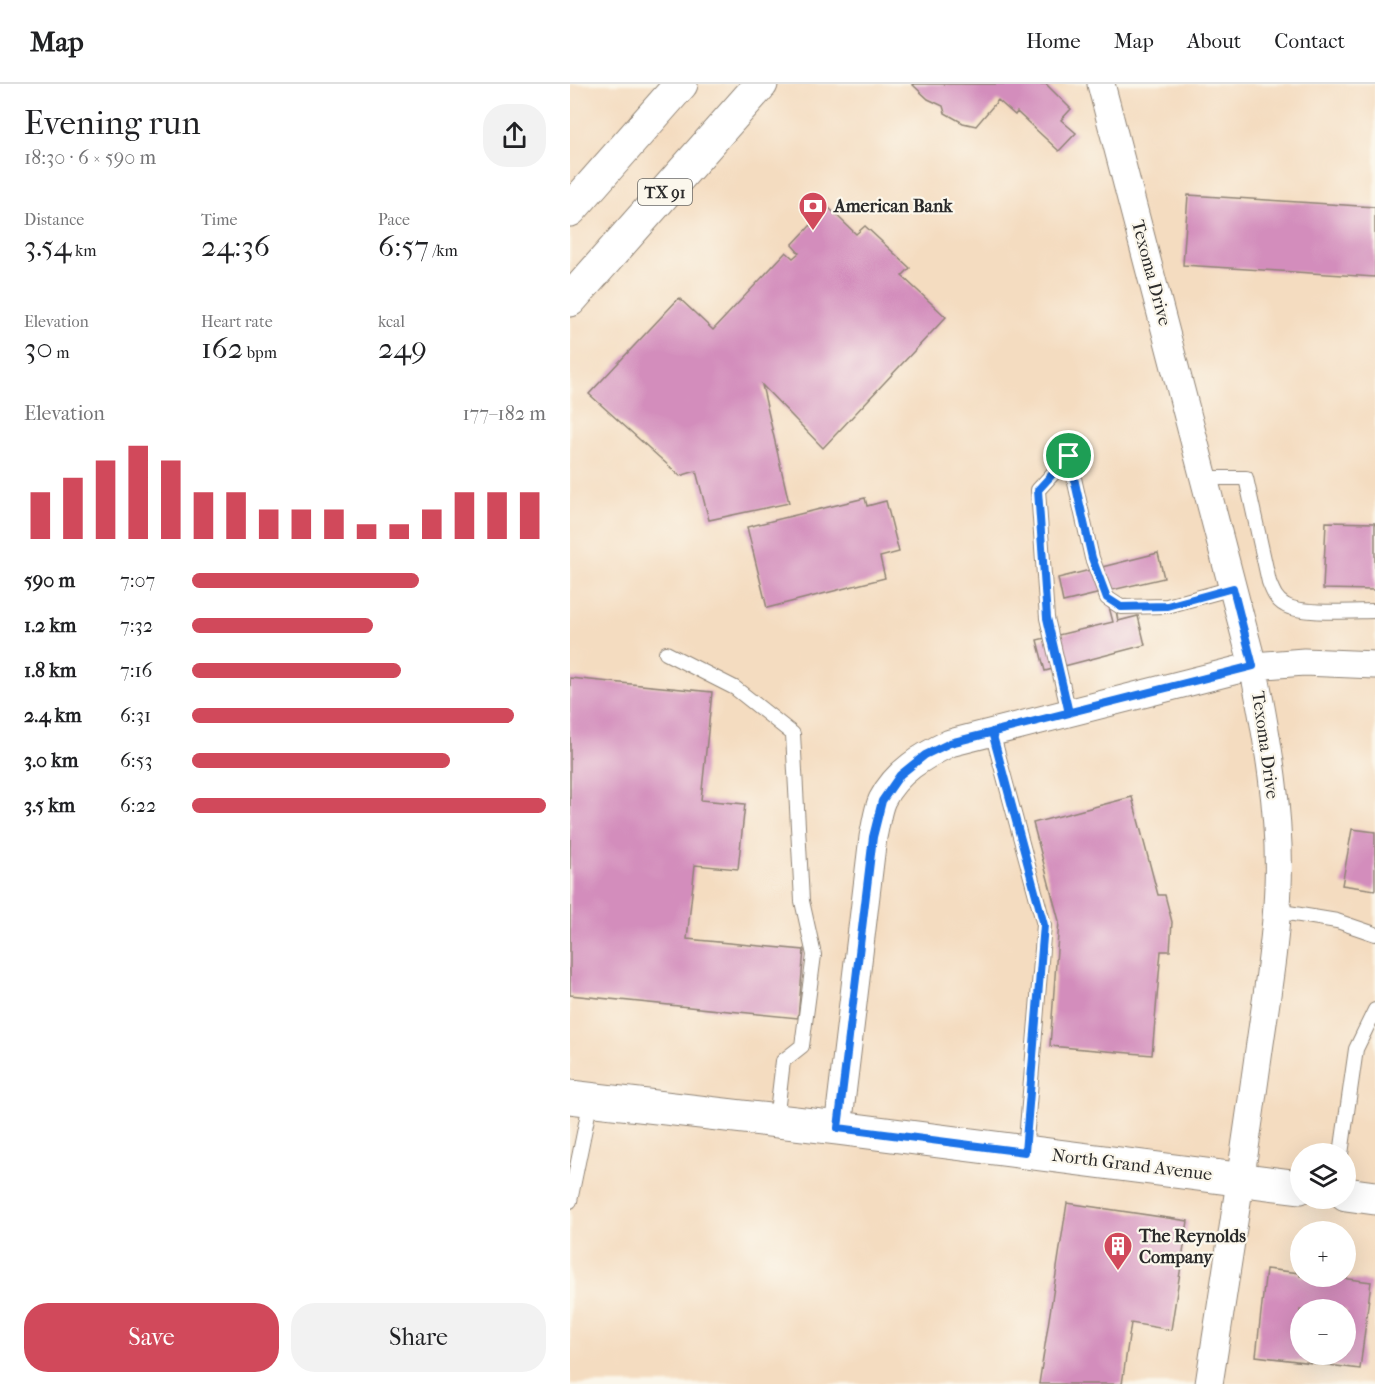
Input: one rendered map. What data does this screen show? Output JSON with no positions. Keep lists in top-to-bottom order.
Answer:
{
  "streets": {
    "main road": ["TX 91", "North Grand Avenue"],
    "street": ["Texoma Drive"]
  },
  "crossings": [
    ["Texoma Drive", "North Grand Avenue"]
  ],
  "places": {
    "bank": ["American Bank"],
    "building": ["The Reynolds Company"]
  },
  "page": {
    "header": "Map",
    "nav": [
      "Home",
      "Map",
      "About",
      "Contact"
    ],
    "heading": ["Evening run", "18:30 · 6 × 590 m"],
    "stats": [
      ["Distance", "3.54 km"],
      ["Time", "24:36"],
      ["Pace", "6:57 /km"],
      ["Elevation", "30 m"],
      ["Heart rate", "162 bpm"],
      ["kcal", "249"]
    ],
    "chart": ["Elevation", "177–182 m"],
    "list": [
      {
        "name": "590 m",
        "note": "7:07"
      },
      {
        "name": "1.2 km",
        "note": "7:32"
      },
      {
        "name": "1.8 km",
        "note": "7:16"
      },
      {
        "name": "2.4 km",
        "note": "6:31"
      },
      {
        "name": "3.0 km",
        "note": "6:53"
      },
      {
        "name": "3.5 km",
        "note": "6:22"
      }
    ],
    "map_buttons": ["+", "−"],
    "buttons": ["Save", "Share"]
  }
}
